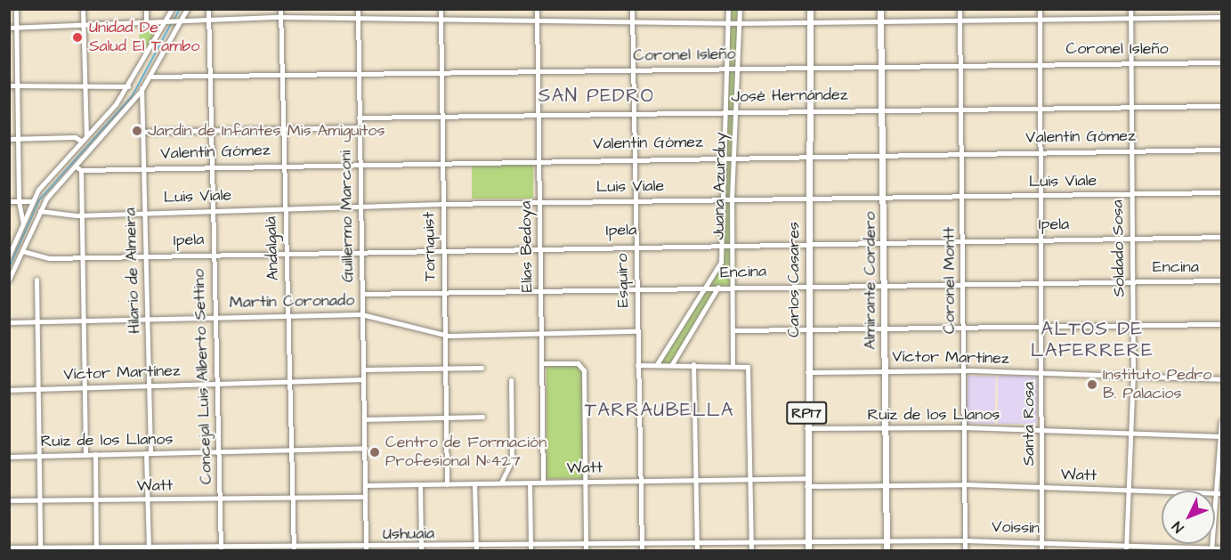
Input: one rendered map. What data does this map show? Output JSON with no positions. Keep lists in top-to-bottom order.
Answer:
{
  "streets": {
    "main road": ["Carlos Casares", "Almirante Cordero", "RP17"],
    "street": [
      "Coronel Isleño",
      "José Hernández",
      "Valentín Gómez",
      "Luis Viale",
      "Juana Azurduy",
      "Guillermo Marconi",
      "Ipela",
      "Tornquist",
      "Elías Bedoya",
      "Andalgalá",
      "Soldado Sosa",
      "Encina",
      "Hilario de Almeira",
      "Esquiro",
      "Coronel Montt",
      "Martín Coronado",
      "Víctor Martínez",
      "Concejal Luis Alberto Settino",
      "Ruiz de los Llanos",
      "Santa Rosa",
      "Watt",
      "Voissin",
      "Ushuaia"
    ]
  },
  "crossings": [
    ["Coronel Isleño", "Juana Azurduy"],
    ["Coronel Isleño", "Guillermo Marconi"],
    ["Coronel Isleño", "Tornquist"],
    ["Coronel Isleño", "Elías Bedoya"],
    ["Coronel Isleño", "Andalgalá"],
    ["Coronel Isleño", "Soldado Sosa"],
    ["Coronel Isleño", "Carlos Casares"],
    ["Coronel Isleño", "Esquiro"],
    ["Coronel Isleño", "Almirante Cordero"],
    ["Coronel Isleño", "Coronel Montt"],
    ["Coronel Isleño", "Concejal Luis Alberto Settino"],
    ["Coronel Isleño", "Santa Rosa"],
    ["José Hernández", "Juana Azurduy"],
    ["José Hernández", "Guillermo Marconi"],
    ["José Hernández", "Tornquist"],
    ["José Hernández", "Elías Bedoya"],
    ["José Hernández", "Soldado Sosa"],
    ["José Hernández", "Carlos Casares"],
    ["José Hernández", "Esquiro"],
    ["José Hernández", "Almirante Cordero"],
    ["José Hernández", "Coronel Montt"],
    ["José Hernández", "Santa Rosa"],
    ["Valentín Gómez", "Juana Azurduy"],
    ["Valentín Gómez", "Guillermo Marconi"],
    ["Valentín Gómez", "Tornquist"],
    ["Valentín Gómez", "Elías Bedoya"],
    ["Valentín Gómez", "Andalgalá"],
    ["Valentín Gómez", "Soldado Sosa"],
    ["Valentín Gómez", "Hilario de Almeira"],
    ["Valentín Gómez", "Carlos Casares"],
    ["Valentín Gómez", "Esquiro"],
    ["Valentín Gómez", "Almirante Cordero"],
    ["Valentín Gómez", "Coronel Montt"],
    ["Valentín Gómez", "Concejal Luis Alberto Settino"],
    ["Valentín Gómez", "Santa Rosa"],
    ["Luis Viale", "Juana Azurduy"],
    ["Luis Viale", "Guillermo Marconi"],
    ["Luis Viale", "Tornquist"],
    ["Luis Viale", "Elías Bedoya"],
    ["Luis Viale", "Andalgalá"],
    ["Luis Viale", "Soldado Sosa"],
    ["Luis Viale", "Hilario de Almeira"],
    ["Luis Viale", "Carlos Casares"],
    ["Luis Viale", "Esquiro"],
    ["Luis Viale", "Almirante Cordero"],
    ["Luis Viale", "Coronel Montt"],
    ["Luis Viale", "Concejal Luis Alberto Settino"],
    ["Luis Viale", "Santa Rosa"],
    ["Juana Azurduy", "Ipela"],
    ["Juana Azurduy", "Encina"],
    ["Guillermo Marconi", "Ipela"],
    ["Guillermo Marconi", "Encina"],
    ["Guillermo Marconi", "Martín Coronado"],
    ["Guillermo Marconi", "Víctor Martínez"],
    ["Guillermo Marconi", "Ruiz de los Llanos"],
    ["Guillermo Marconi", "Watt"],
    ["Guillermo Marconi", "Ushuaia"],
    ["Ipela", "Tornquist"],
    ["Ipela", "Elías Bedoya"],
    ["Ipela", "Andalgalá"],
    ["Ipela", "Soldado Sosa"],
    ["Ipela", "Hilario de Almeira"],
    ["Ipela", "Carlos Casares"],
    ["Ipela", "Esquiro"],
    ["Ipela", "Almirante Cordero"],
    ["Ipela", "Coronel Montt"],
    ["Ipela", "Concejal Luis Alberto Settino"],
    ["Ipela", "Santa Rosa"],
    ["Tornquist", "Encina"],
    ["Tornquist", "Martín Coronado"],
    ["Tornquist", "Watt"],
    ["Elías Bedoya", "Encina"],
    ["Elías Bedoya", "Martín Coronado"],
    ["Elías Bedoya", "Watt"],
    ["Andalgalá", "Martín Coronado"],
    ["Andalgalá", "Víctor Martínez"],
    ["Andalgalá", "Ruiz de los Llanos"],
    ["Andalgalá", "Watt"],
    ["Andalgalá", "Ushuaia"],
    ["Soldado Sosa", "Encina"],
    ["Soldado Sosa", "Víctor Martínez"],
    ["Soldado Sosa", "Ruiz de los Llanos"],
    ["Soldado Sosa", "Watt"],
    ["Soldado Sosa", "Voissin"],
    ["Encina", "Carlos Casares"],
    ["Encina", "Esquiro"],
    ["Encina", "Almirante Cordero"],
    ["Encina", "Coronel Montt"],
    ["Encina", "Santa Rosa"],
    ["Hilario de Almeira", "Martín Coronado"],
    ["Hilario de Almeira", "Víctor Martínez"],
    ["Hilario de Almeira", "Ruiz de los Llanos"],
    ["Hilario de Almeira", "Watt"],
    ["Hilario de Almeira", "Ushuaia"],
    ["Carlos Casares", "Víctor Martínez"],
    ["Carlos Casares", "Ruiz de los Llanos"],
    ["Carlos Casares", "Watt"],
    ["Carlos Casares", "Voissin"],
    ["Carlos Casares", "Ushuaia"],
    ["Esquiro", "Martín Coronado"],
    ["Esquiro", "Watt"],
    ["Esquiro", "Ushuaia"],
    ["Almirante Cordero", "Víctor Martínez"],
    ["Almirante Cordero", "Ruiz de los Llanos"],
    ["Almirante Cordero", "Watt"],
    ["Almirante Cordero", "Voissin"],
    ["Coronel Montt", "Víctor Martínez"],
    ["Coronel Montt", "Ruiz de los Llanos"],
    ["Coronel Montt", "Watt"],
    ["Coronel Montt", "Voissin"],
    ["Martín Coronado", "Concejal Luis Alberto Settino"],
    ["Víctor Martínez", "Concejal Luis Alberto Settino"],
    ["Víctor Martínez", "Santa Rosa"],
    ["Concejal Luis Alberto Settino", "Ruiz de los Llanos"],
    ["Concejal Luis Alberto Settino", "Watt"],
    ["Concejal Luis Alberto Settino", "Ushuaia"],
    ["Ruiz de los Llanos", "Santa Rosa"],
    ["Santa Rosa", "Watt"],
    ["Santa Rosa", "Voissin"],
    ["Voissin", "Ushuaia"]
  ],
  "districts": ["SAN PEDRO", "ALTOS DE LAFERRERE", "TARRAUBELLA"],
  "places": [
    "Unidad De Salud El Tambo",
    "Jardín de Infantes Mis Amiguitos",
    "Instituto Pedro B. Palacios",
    "Centro de Formación Profesional Nº427"
  ],
  "north": "bottom left"
}
